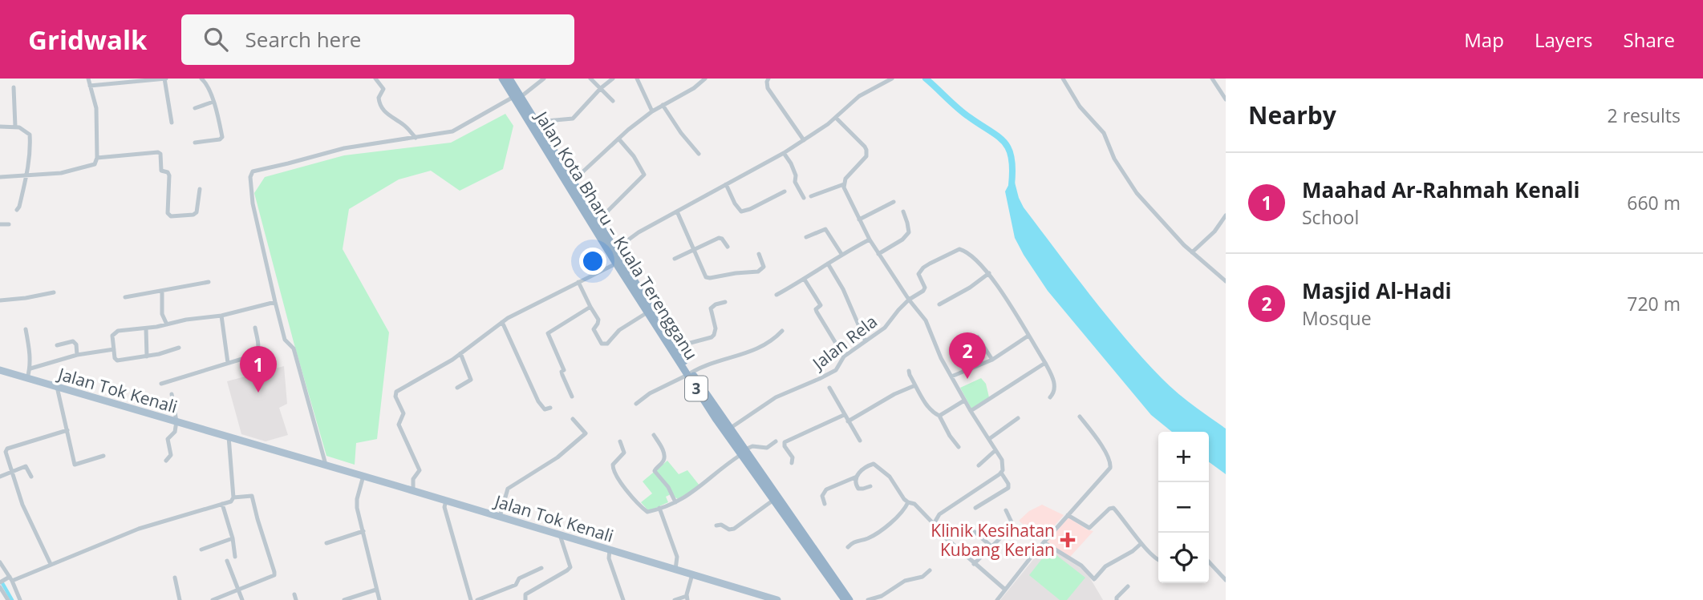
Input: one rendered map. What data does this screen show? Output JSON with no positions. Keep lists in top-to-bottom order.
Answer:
{
  "streets": {
    "highway": ["Jalan Kota Bharu – Kuala Terengganu", "3"],
    "main road": ["Jalan Tok Kenali"],
    "street": ["Jalan Rela"]
  },
  "crossings": [
    ["Jalan Kota Bharu – Kuala Terengganu", "Jalan Rela"]
  ],
  "places": {
    "health": ["Klinik Kesihatan Kubang Kerian"]
  },
  "page": {
    "header": "Gridwalk",
    "search": "Search here",
    "nav": ["Map", "Layers", "Share"],
    "heading": ["Nearby", "2 results"],
    "list": [
      {
        "mark": "1",
        "name": "Maahad Ar-Rahmah Kenali",
        "note": "School",
        "value": "660 m"
      },
      {
        "mark": "2",
        "name": "Masjid Al-Hadi",
        "note": "Mosque",
        "value": "720 m"
      }
    ],
    "pins": ["2", "1"],
    "map_buttons": ["+", "−"]
  }
}
